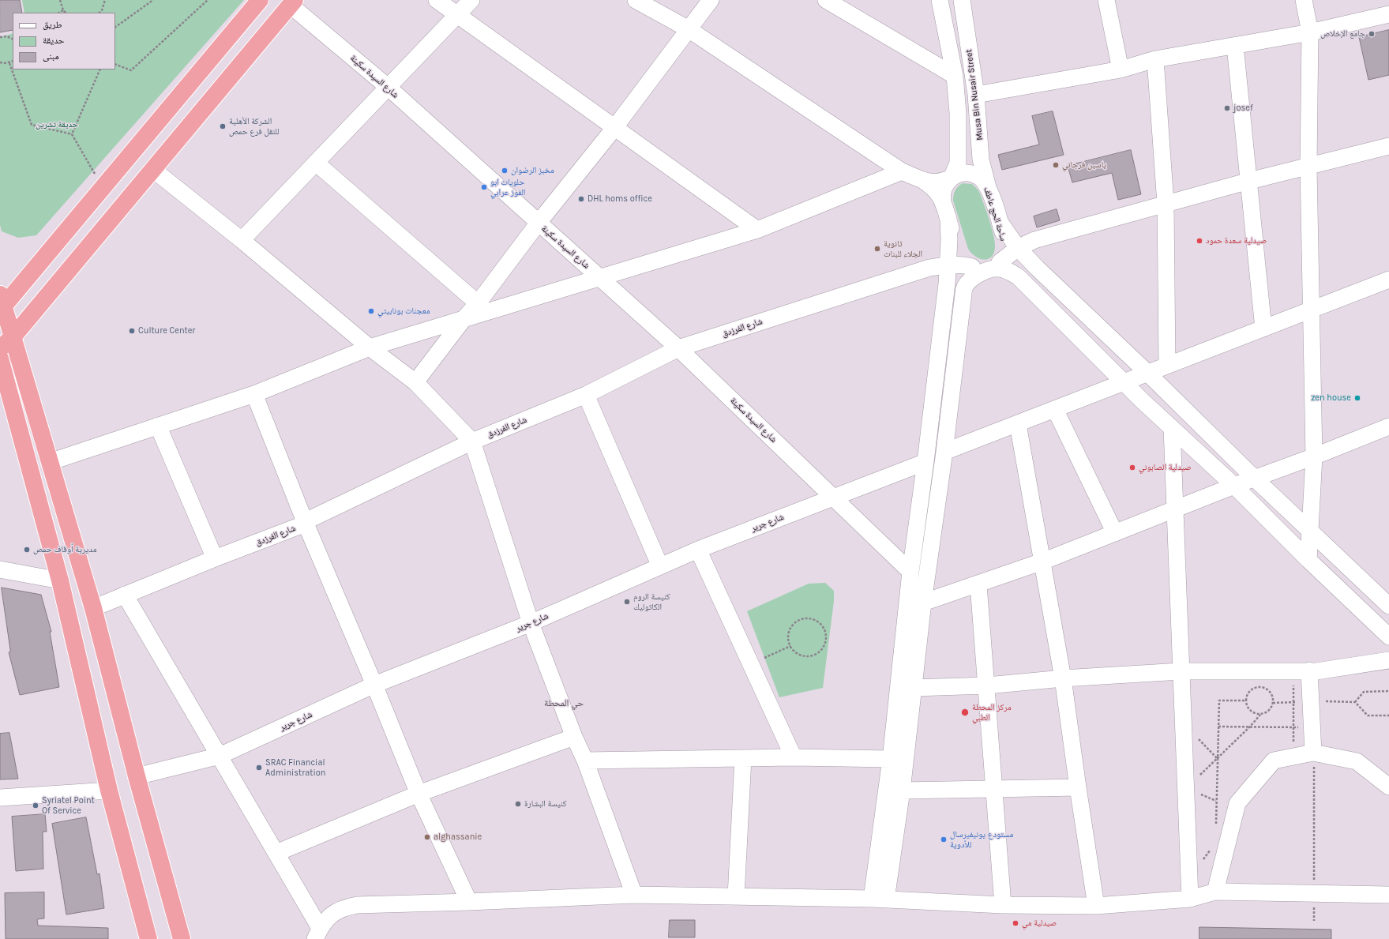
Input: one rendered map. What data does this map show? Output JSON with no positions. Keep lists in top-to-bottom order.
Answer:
{
  "streets": {
    "street": [
      "شارع السيدة سكينة",
      "Musa Bin Nusair Street",
      "ساحة الحج عاطف",
      "شارع الفرزدق",
      "شارع جرير"
    ]
  },
  "crossings": [
    ["شارع السيدة سكينة", "شارع الفرزدق"],
    ["شارع السيدة سكينة", "شارع جرير"],
    ["Musa Bin Nusair Street", "ساحة الحج عاطف"]
  ],
  "districts": ["حي المحطة"],
  "parks": ["حديقة تشرين"],
  "places": [
    "جامع الإخلاص",
    "josef",
    "الشركة الأهلية للنقل فرع حمص",
    "ياسين فرجاني",
    "مخبز الرضوان",
    "حلويات ابو الفوز عرابي",
    "DHL homs office",
    "صيدلية سعدة حمود",
    "ثانوية الجلاء للبنات",
    "معجنات بونابيتي",
    "Culture Center",
    "zen house",
    "صيدلية الصابوني",
    "مديرية أوقاف حمص",
    "كنيسة الروم الكاثوليك",
    "مركز المحطة الطبي",
    "SRAC Financial Administration",
    "كنيسة البشارة",
    "Syriatel Point Of Service",
    "alghassanie",
    "مستودع يونيفيرسال للأدوية",
    "صيدلية مي"
  ],
  "legend": ["طريق", "حديقة", "مبنى"]
}
